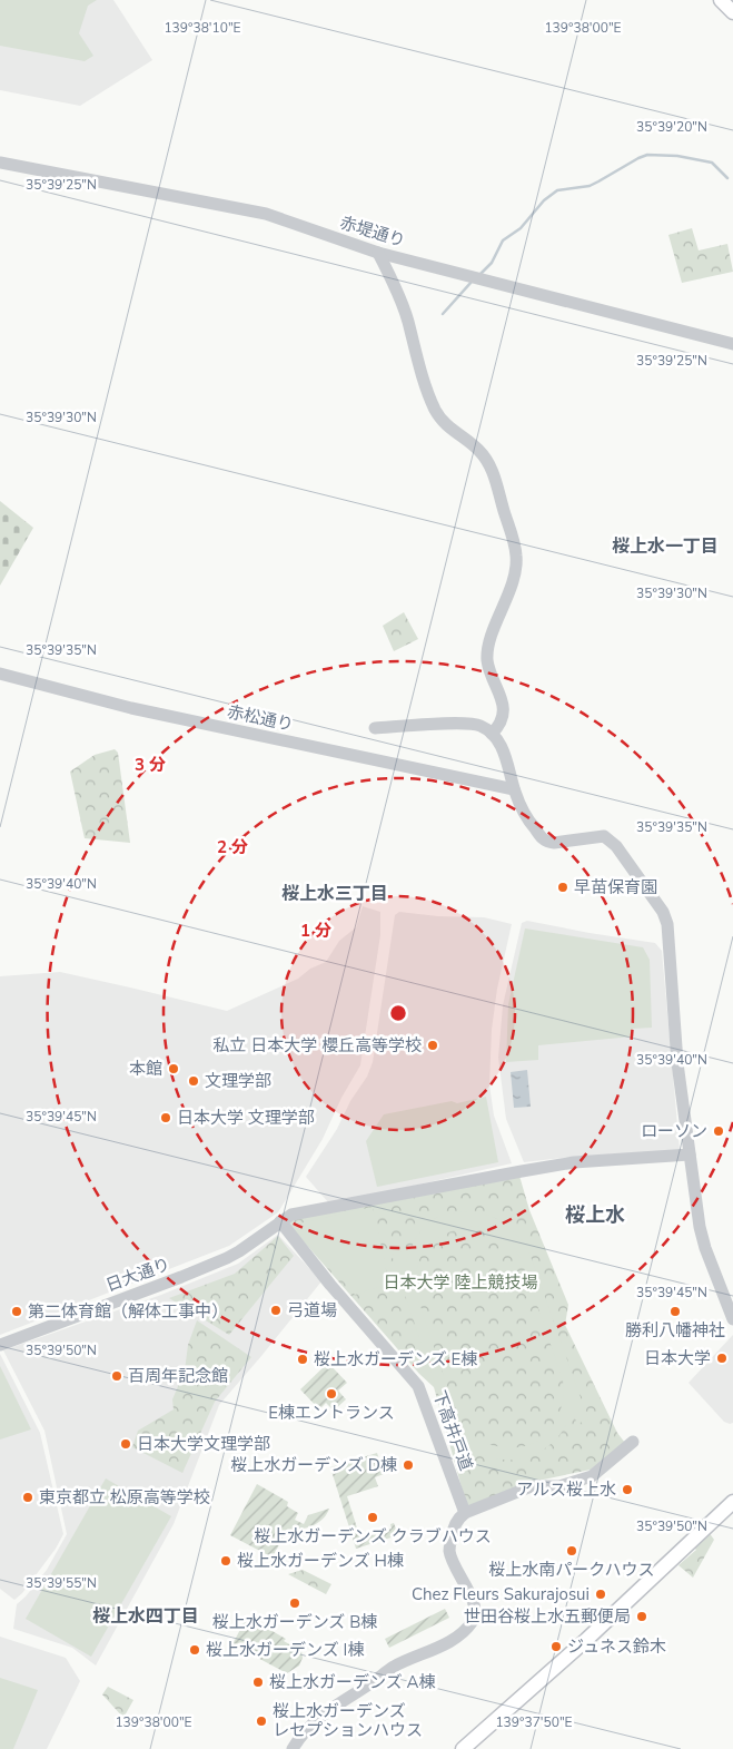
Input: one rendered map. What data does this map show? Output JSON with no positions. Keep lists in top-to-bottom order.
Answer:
{
  "streets": {
    "street": [
      "赤堤通り",
      "赤松通り",
      "日大通り",
      "下高井戸道"
    ]
  },
  "crossings": [
    ["日大通り", "下高井戸道"]
  ],
  "districts": [
    "桜上水一丁目",
    "桜上水三丁目",
    "桜上水",
    "桜上水四丁目"
  ],
  "parks": ["日本大学 陸上競技場"],
  "places": [
    "早苗保育園",
    "私立 日本大学 櫻丘高等学校",
    "本館",
    "文理学部",
    "日本大学 文理学部",
    "ローソン",
    "弓道場",
    "第二体育館（解体工事中）",
    "勝利八幡神社",
    "日本大学",
    "桜上水ガーデンズ E棟",
    "百周年記念館",
    "E棟エントランス",
    "日本大学文理学部",
    "桜上水ガーデンズ D棟",
    "アルス桜上水",
    "東京都立 松原高等学校",
    "桜上水ガーデンズ クラブハウス",
    "桜上水南パークハウス",
    "桜上水ガーデンズ H棟",
    "Chez Fleurs Sakurajosui",
    "桜上水ガーデンズ B棟",
    "世田谷桜上水五郵便局",
    "ジュネス鈴木",
    "桜上水ガーデンズ I棟",
    "桜上水ガーデンズ A棟",
    "桜上水ガーデンズ レセプションハウス"
  ],
  "coordinates": [
    "139°38'10\"E",
    "139°38'00\"E",
    "35°39'20\"N",
    "35°39'25\"N",
    "35°39'30\"N",
    "35°39'35\"N",
    "35°39'40\"N",
    "35°39'45\"N",
    "35°39'50\"N",
    "35°39'55\"N",
    "139°37'50\"E"
  ],
  "rings": ["3 分", "2 分", "1 分"]
}
